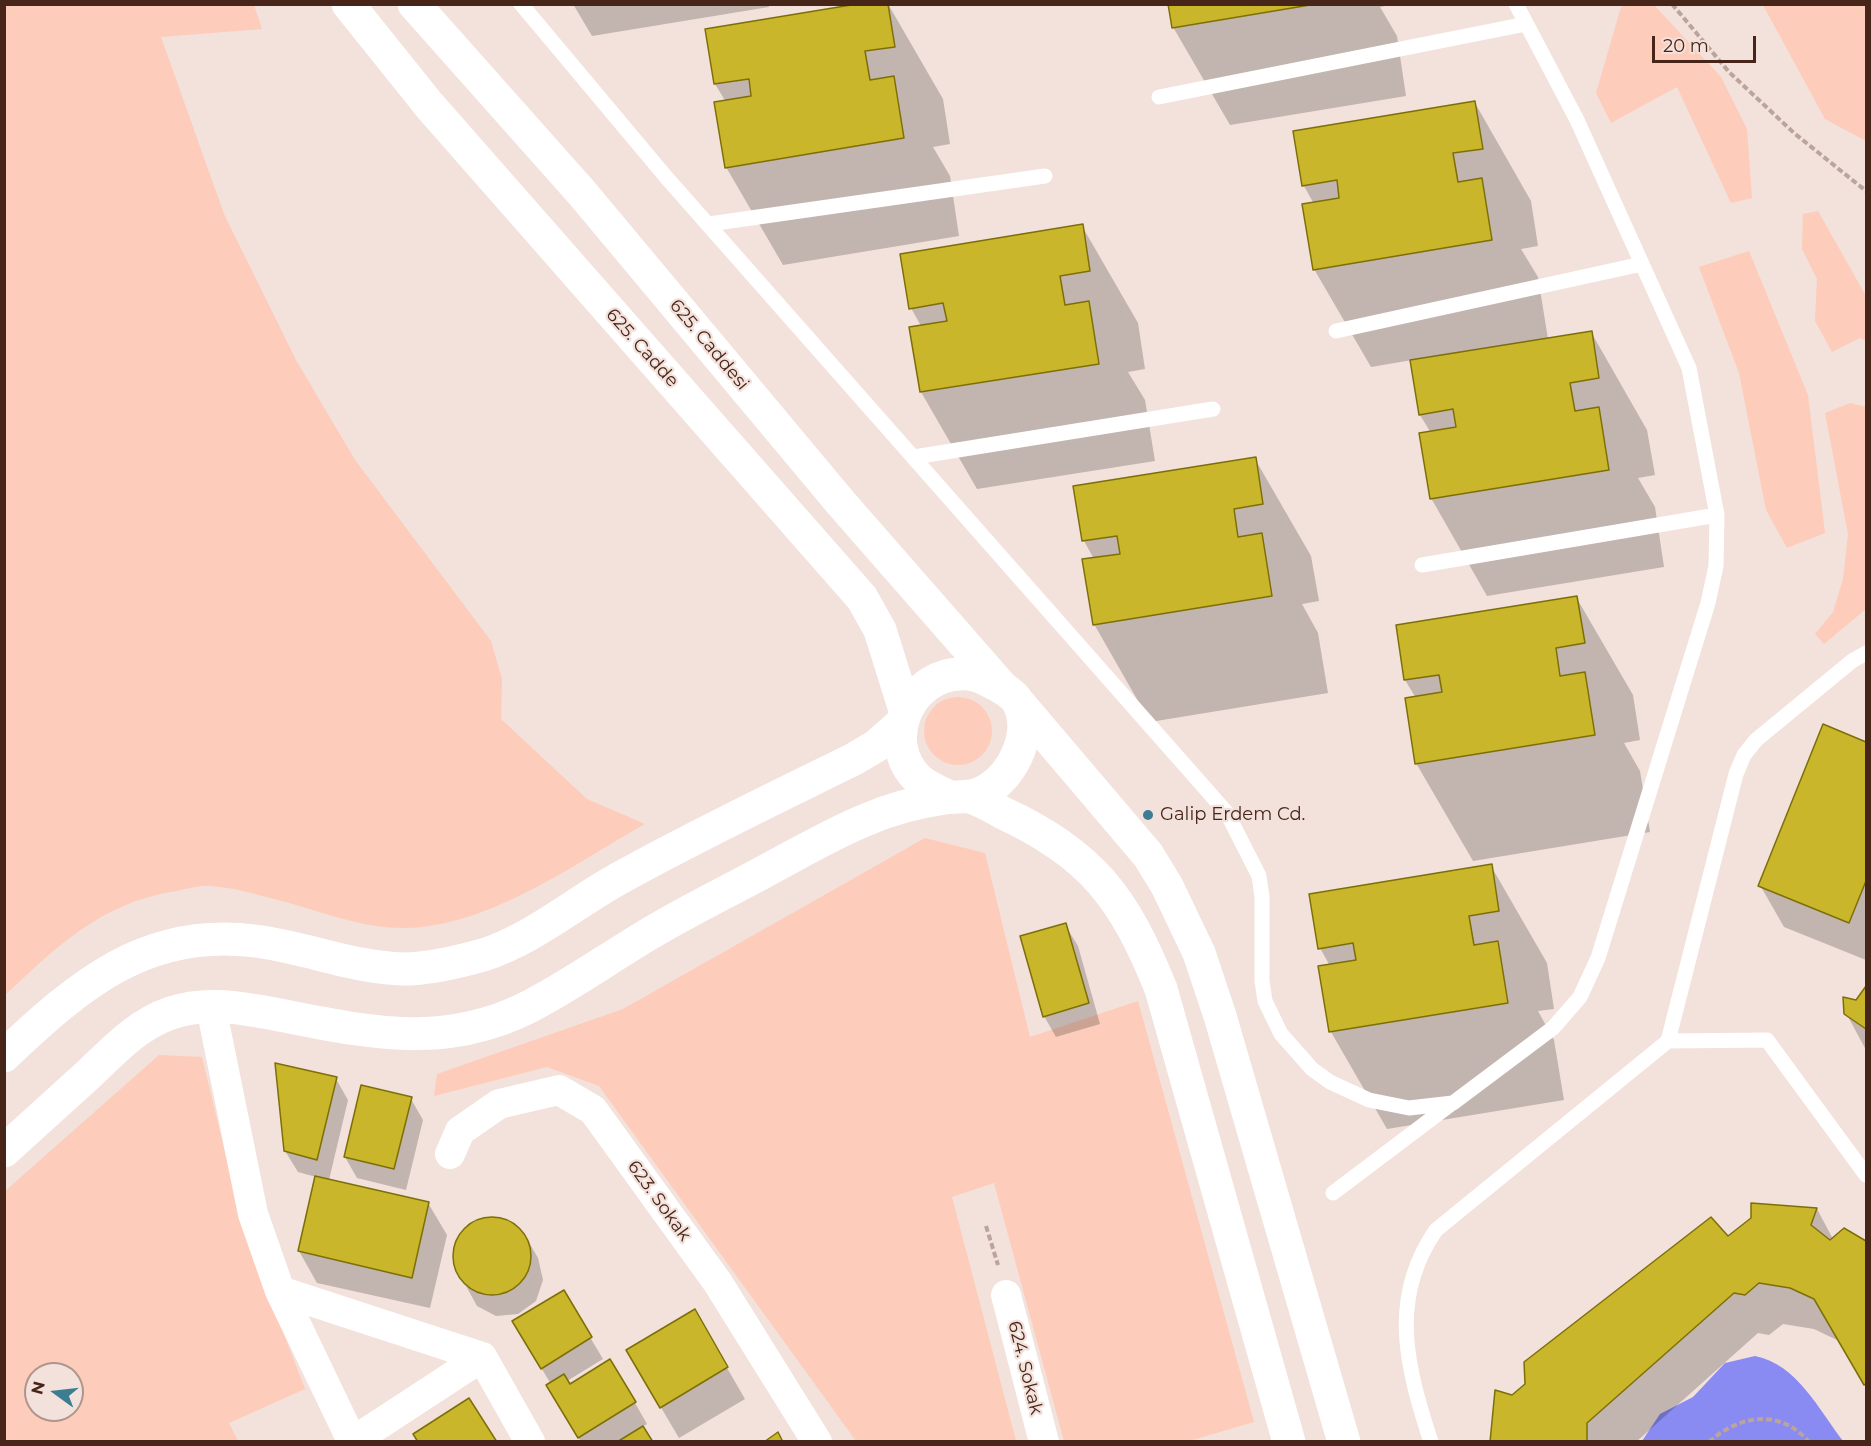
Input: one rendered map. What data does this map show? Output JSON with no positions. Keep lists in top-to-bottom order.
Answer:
{
  "streets": {
    "main road": ["625. Caddesi", "625. Cadde"],
    "street": ["623. Sokak", "624. Sokak"]
  },
  "crossings": [
    ["625. Caddesi", "625. Cadde"]
  ],
  "places": ["Galip Erdem Cd."],
  "scale_bar": "20 m",
  "north": "left"
}
